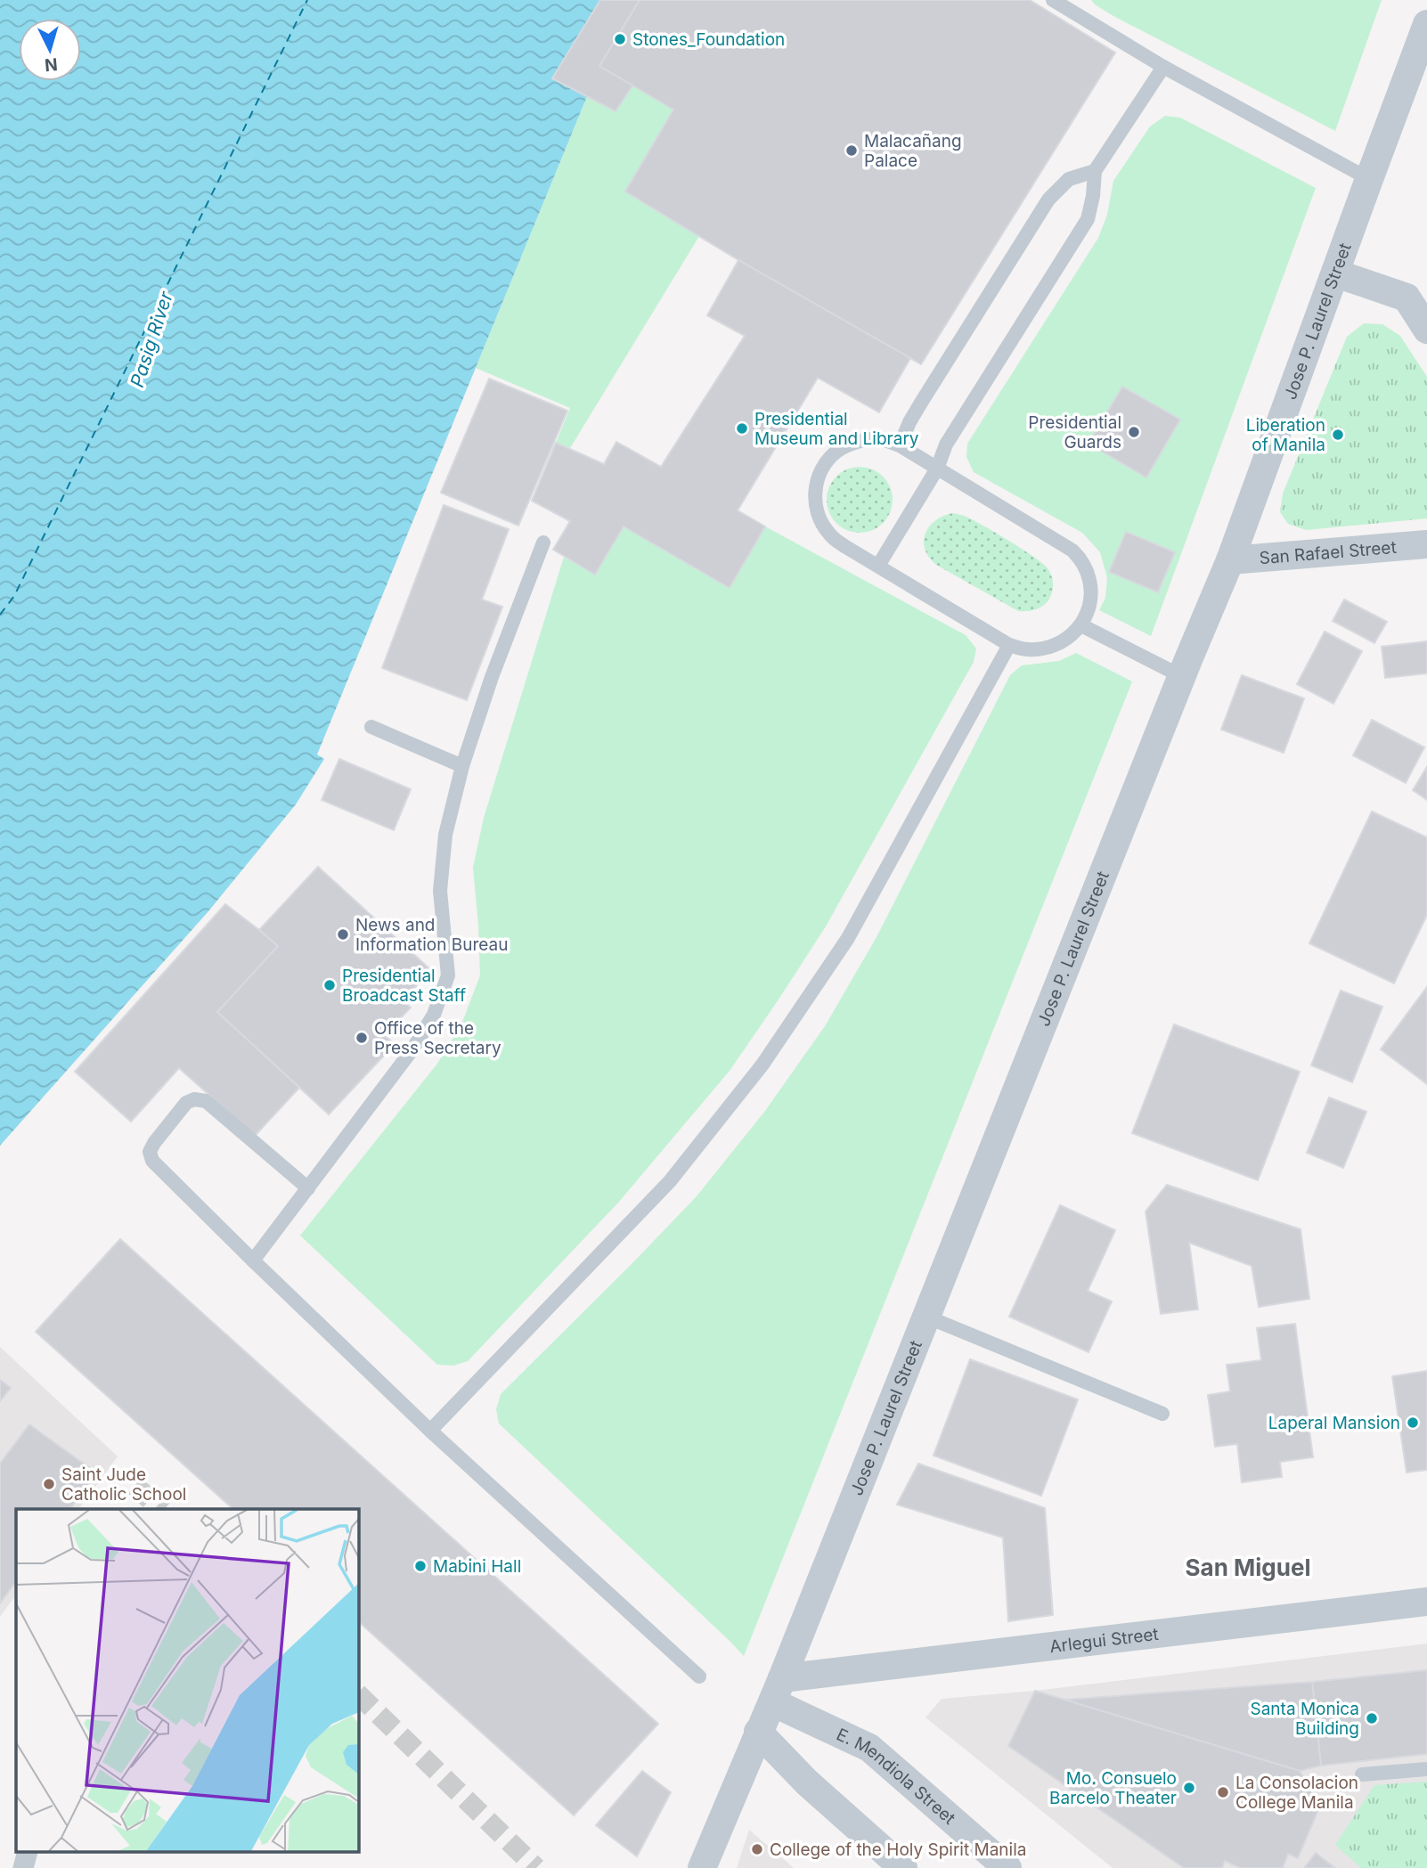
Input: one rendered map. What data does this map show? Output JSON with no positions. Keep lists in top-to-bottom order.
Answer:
{
  "streets": {
    "street": [
      "Jose P. Laurel Street",
      "San Rafael Street",
      "Arlegui Street",
      "E. Mendiola Street"
    ]
  },
  "crossings": [
    ["Jose P. Laurel Street", "San Rafael Street"],
    ["Jose P. Laurel Street", "Arlegui Street"],
    ["Jose P. Laurel Street", "E. Mendiola Street"],
    ["Arlegui Street", "E. Mendiola Street"]
  ],
  "districts": ["San Miguel"],
  "water": ["Pasig River"],
  "places": [
    "Stones_Foundation",
    "Malacañang Palace",
    "Presidential Museum and Library",
    "Presidential Guards",
    "Liberation of Manila",
    "News and Information Bureau",
    "Presidential Broadcast Staff",
    "Office of the Press Secretary",
    "Laperal Mansion",
    "Saint Jude Catholic School",
    "Mabini Hall",
    "Santa Monica Building",
    "Mo. Consuelo Barcelo Theater",
    "La Consolacion College Manila",
    "College of the Holy Spirit Manila"
  ],
  "north": "bottom"
}
